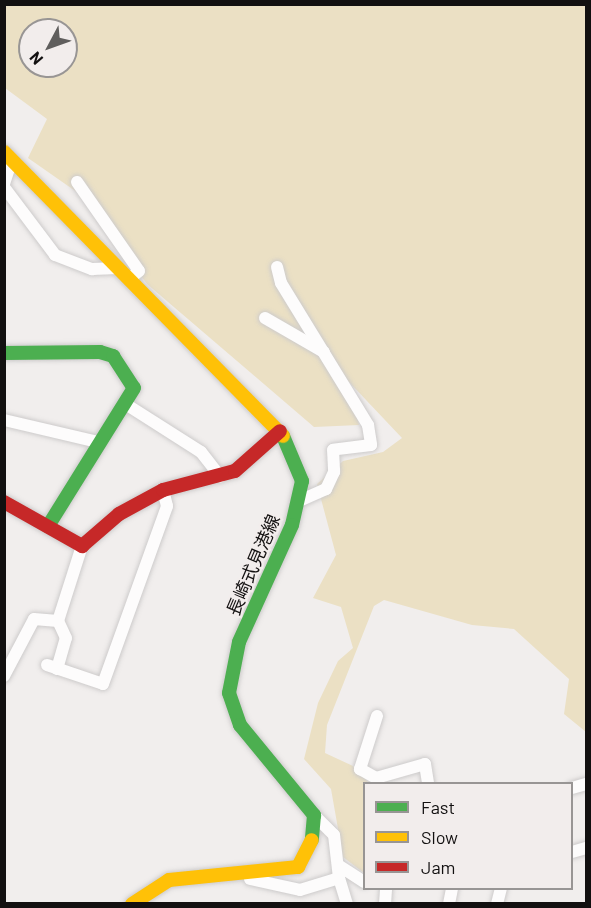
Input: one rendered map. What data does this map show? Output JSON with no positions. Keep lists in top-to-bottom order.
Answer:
{
  "streets": {
    "main road": ["長崎式見港線"]
  },
  "legend": ["Fast", "Slow", "Jam"],
  "north": "bottom left"
}
